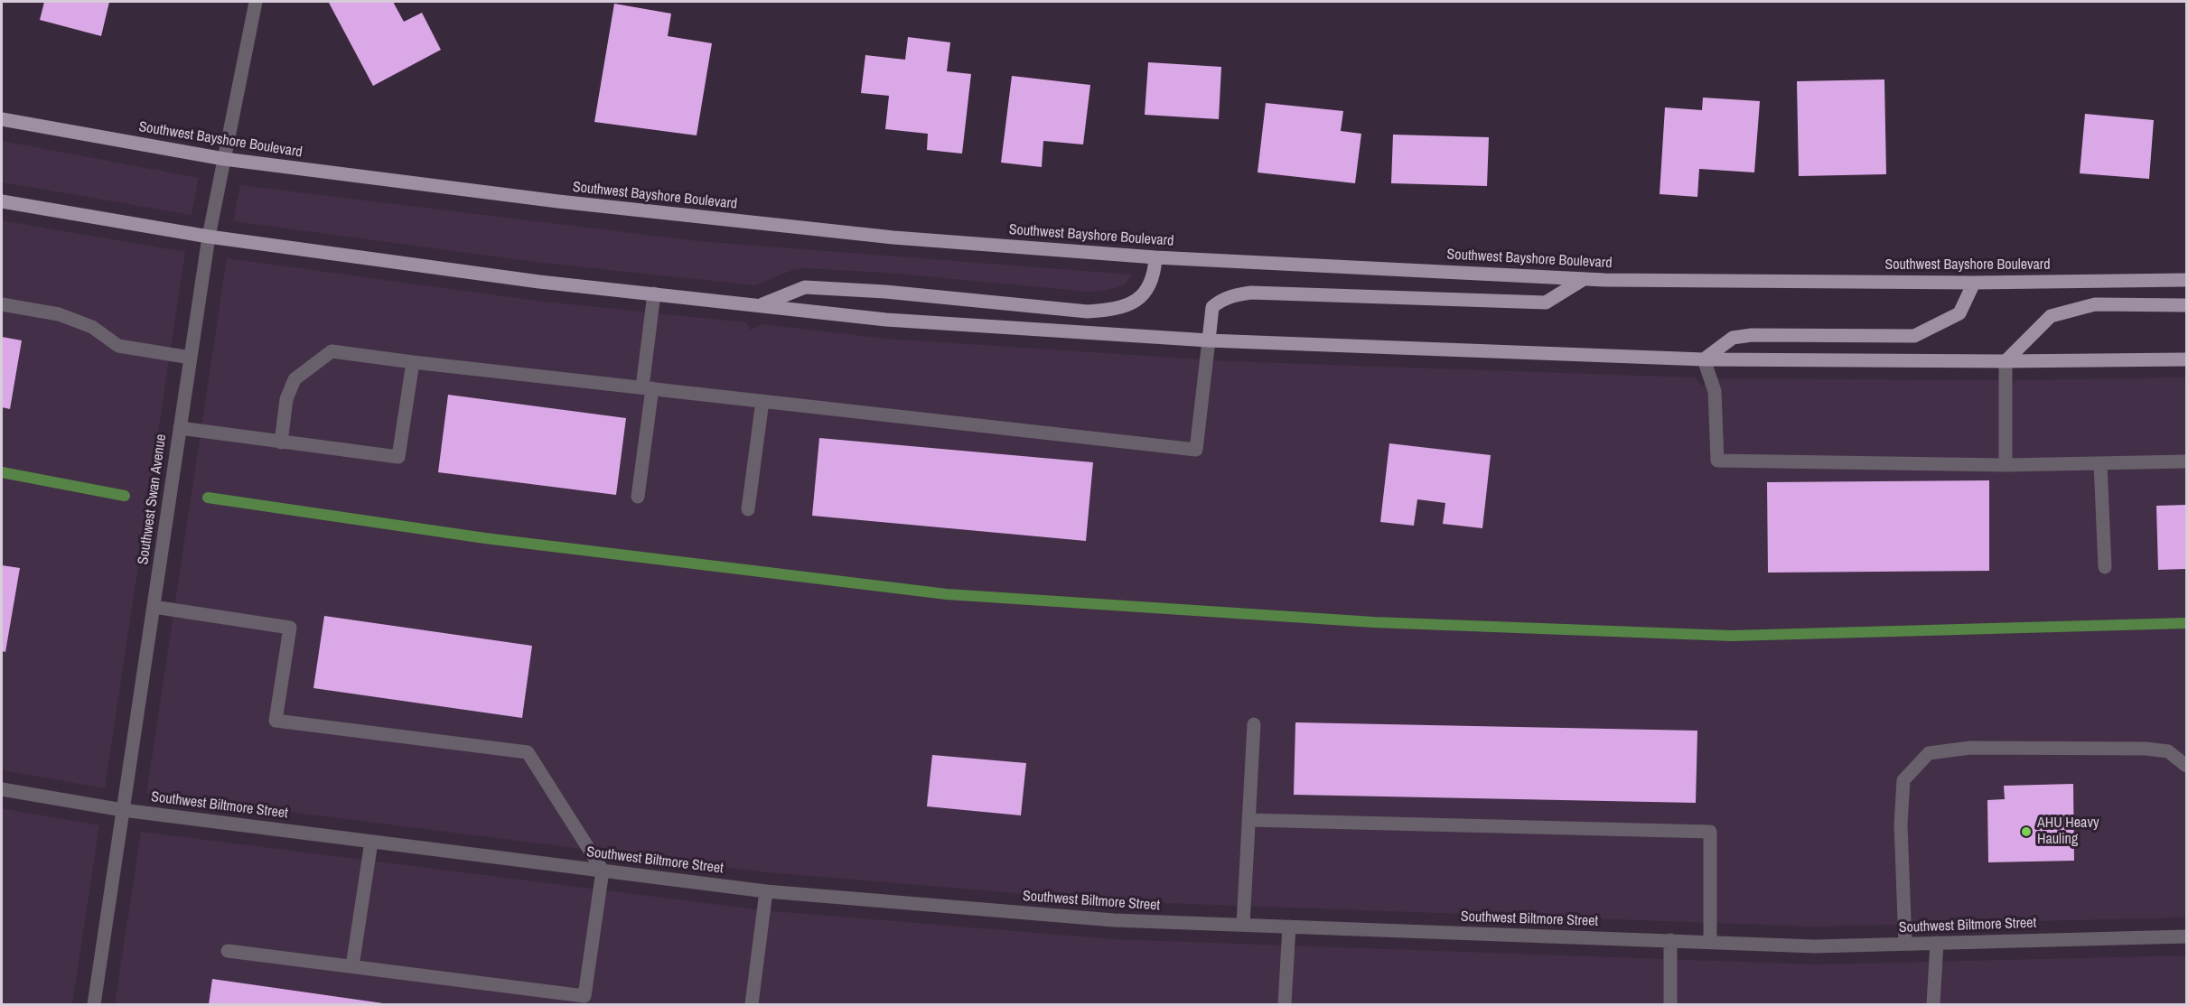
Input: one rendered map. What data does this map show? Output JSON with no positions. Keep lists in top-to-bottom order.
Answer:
{
  "streets": {
    "main road": ["Southwest Bayshore Boulevard"],
    "street": ["Southwest Swan Avenue", "Southwest Biltmore Street"]
  },
  "crossings": [
    ["Southwest Bayshore Boulevard", "Southwest Swan Avenue"],
    ["Southwest Swan Avenue", "Southwest Biltmore Street"]
  ],
  "places": ["AHU Heavy Hauling"]
}
